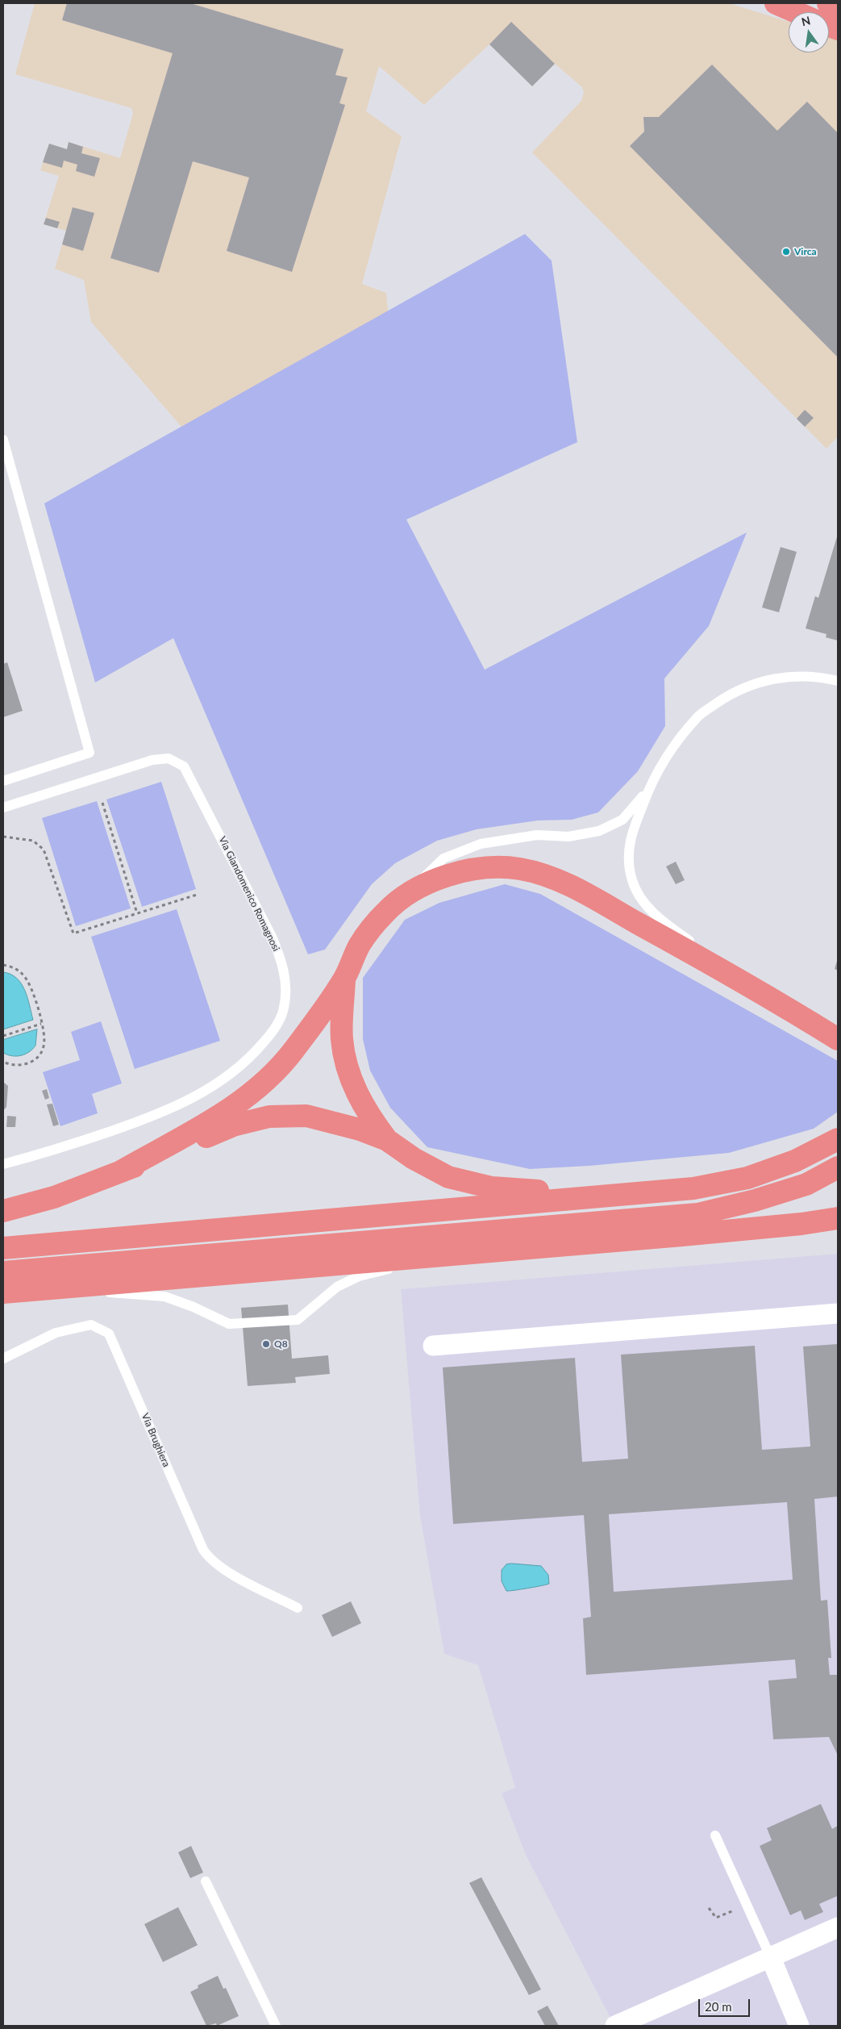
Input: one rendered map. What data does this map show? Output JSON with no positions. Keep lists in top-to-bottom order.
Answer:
{
  "streets": {
    "lane": ["Via Giandomenico Romagnosi", "Via Brughiera"]
  },
  "places": ["Virca", "Q8"],
  "scale_bar": "20 m",
  "north": "top"
}
